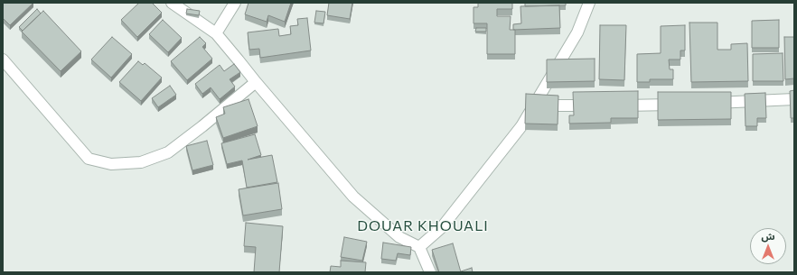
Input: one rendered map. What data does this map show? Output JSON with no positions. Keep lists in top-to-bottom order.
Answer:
{
  "districts": ["DOUAR KHOUALI"],
  "north": "top"
}
